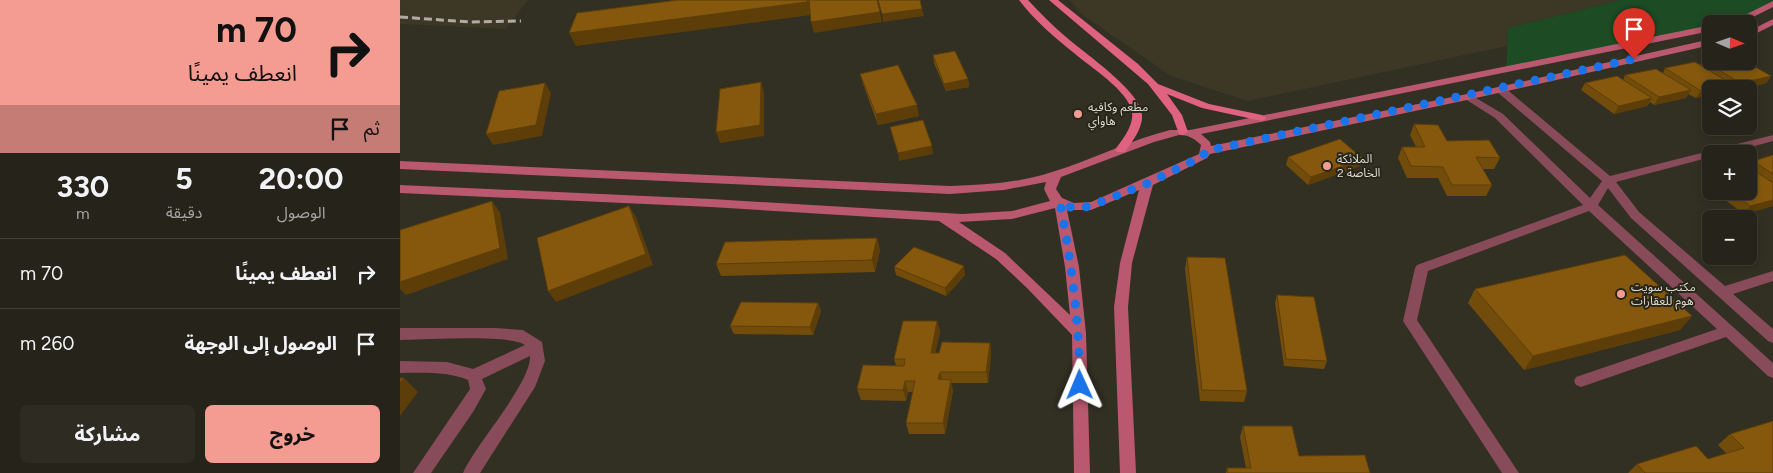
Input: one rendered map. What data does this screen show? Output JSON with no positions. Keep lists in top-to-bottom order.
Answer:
{
  "places": ["مطعم وكافيه هاواي", "الملائكة الخاصة 2", "مكتب سويت هوم للعقارات"],
  "north": "right",
  "page": {
    "turn": ["70 m", "انعطف يمينًا"],
    "map_buttons": ["+", "−"],
    "then": "ثم",
    "eta": [
      "20:00",
      "الوصول",
      "5",
      "دقيقة",
      "330",
      "m"
    ],
    "list": [
      {
        "name": "انعطف يمينًا",
        "value": "70 m"
      },
      {
        "name": "الوصول إلى الوجهة",
        "value": "260 m"
      }
    ],
    "buttons": ["خروج", "مشاركة"]
  }
}
